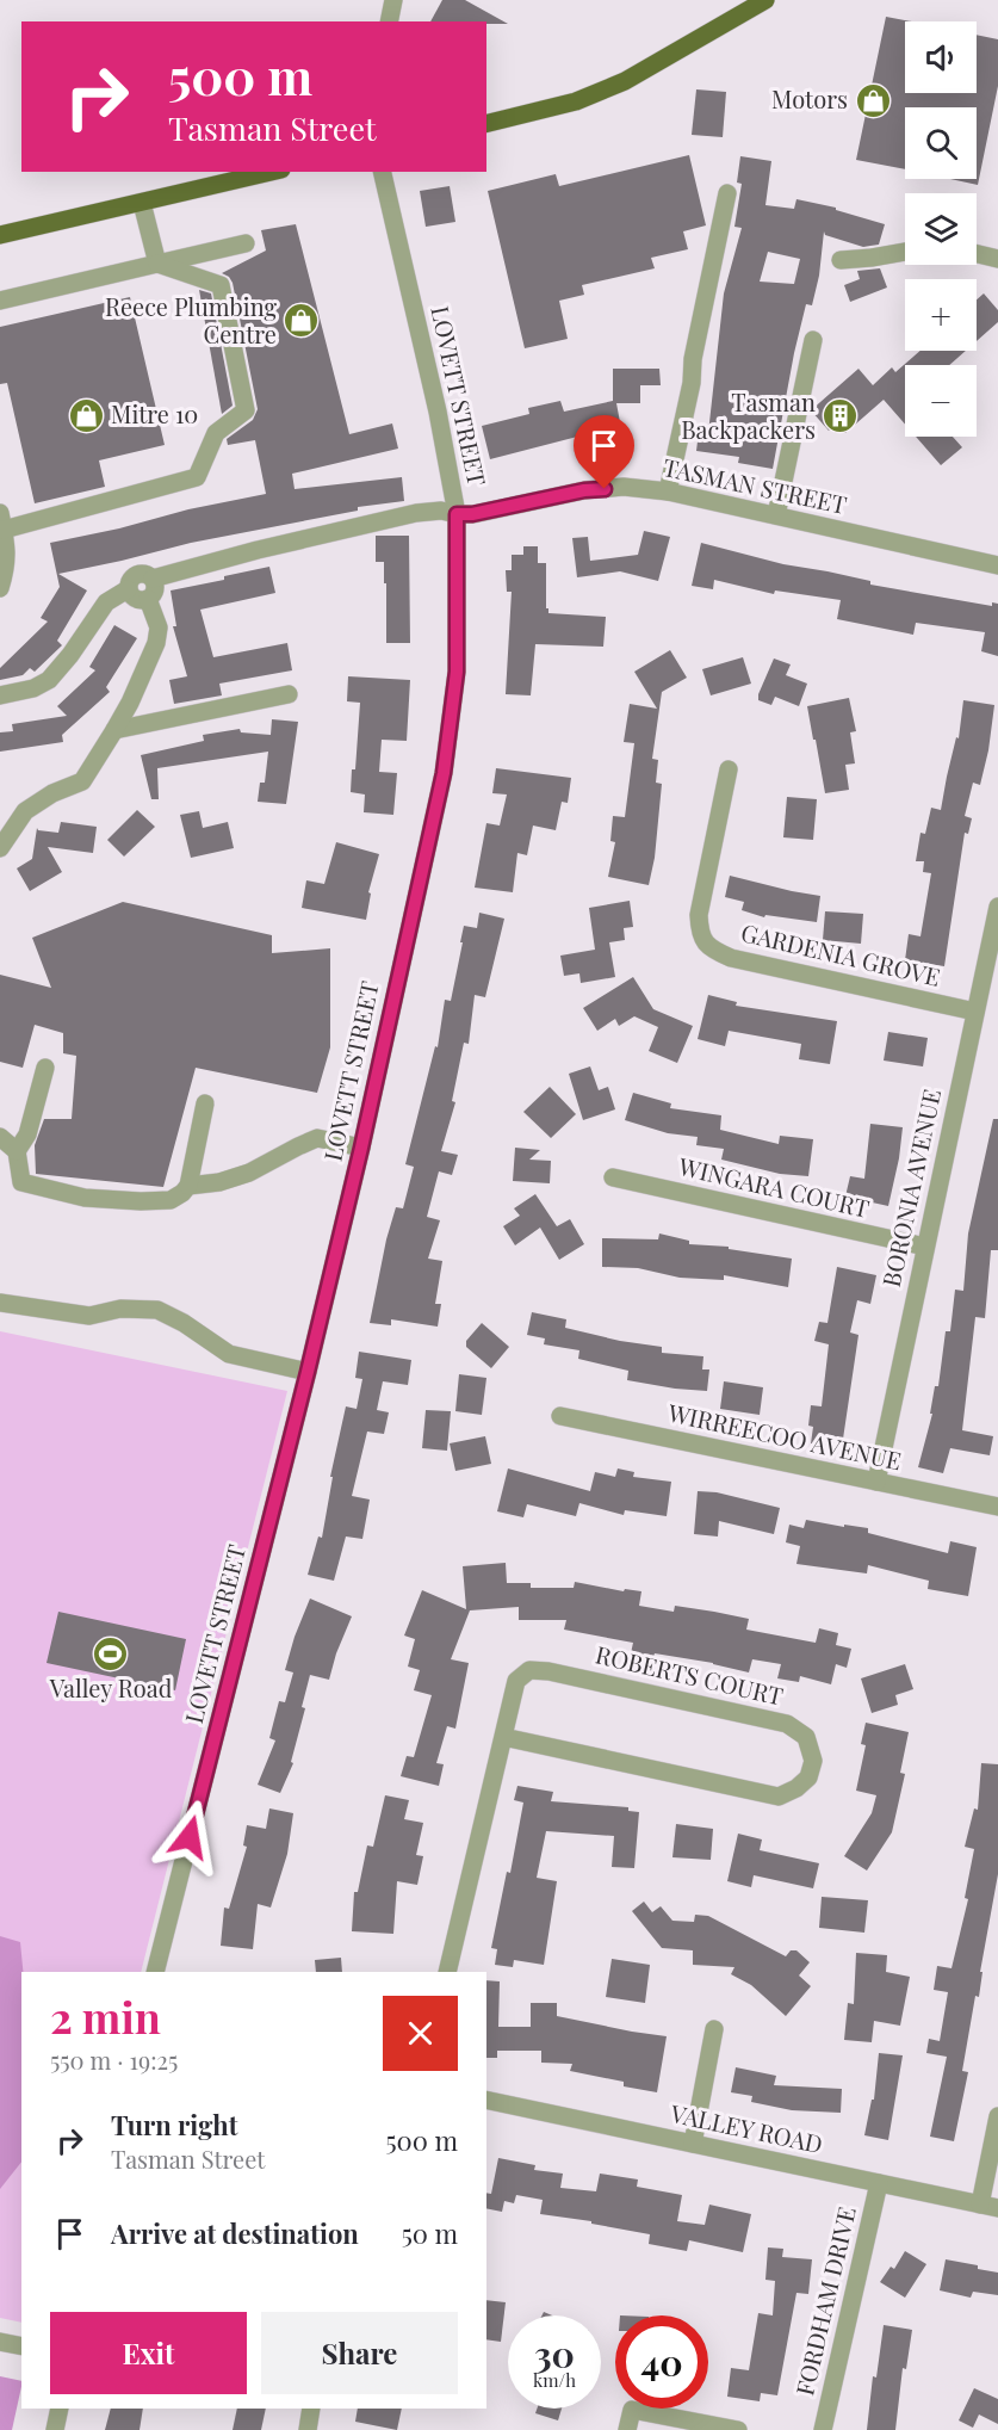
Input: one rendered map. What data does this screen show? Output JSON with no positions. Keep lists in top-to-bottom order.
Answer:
{
  "streets": {
    "street": [
      "LOVETT STREET",
      "TASMAN STREET",
      "GARDENIA GROVE",
      "WINGARA COURT",
      "BORONIA AVENUE",
      "WIRREECOO AVENUE",
      "ROBERTS COURT",
      "VALLEY ROAD",
      "FORDHAM DRIVE"
    ]
  },
  "crossings": [
    ["LOVETT STREET", "TASMAN STREET"],
    ["GARDENIA GROVE", "BORONIA AVENUE"],
    ["WINGARA COURT", "BORONIA AVENUE"],
    ["BORONIA AVENUE", "WIRREECOO AVENUE"],
    ["VALLEY ROAD", "FORDHAM DRIVE"]
  ],
  "places": {
    "shop": ["Motors", "Reece Plumbing Centre", "Mitre 10"],
    "building": ["Tasman Backpackers"],
    "sports": ["Valley Road"]
  },
  "page": {
    "map_buttons": ["+", "−"],
    "turn": ["500 m", "Tasman Street"],
    "heading": ["2 min", "550 m · 19:25"],
    "list": [
      {
        "name": "Turn right",
        "note": "Tasman Street",
        "value": "500 m"
      },
      {
        "name": "Arrive at destination",
        "value": "50 m"
      }
    ],
    "buttons": ["Exit", "Share"],
    "speed": "30 km/h",
    "limit": "40"
  }
}
